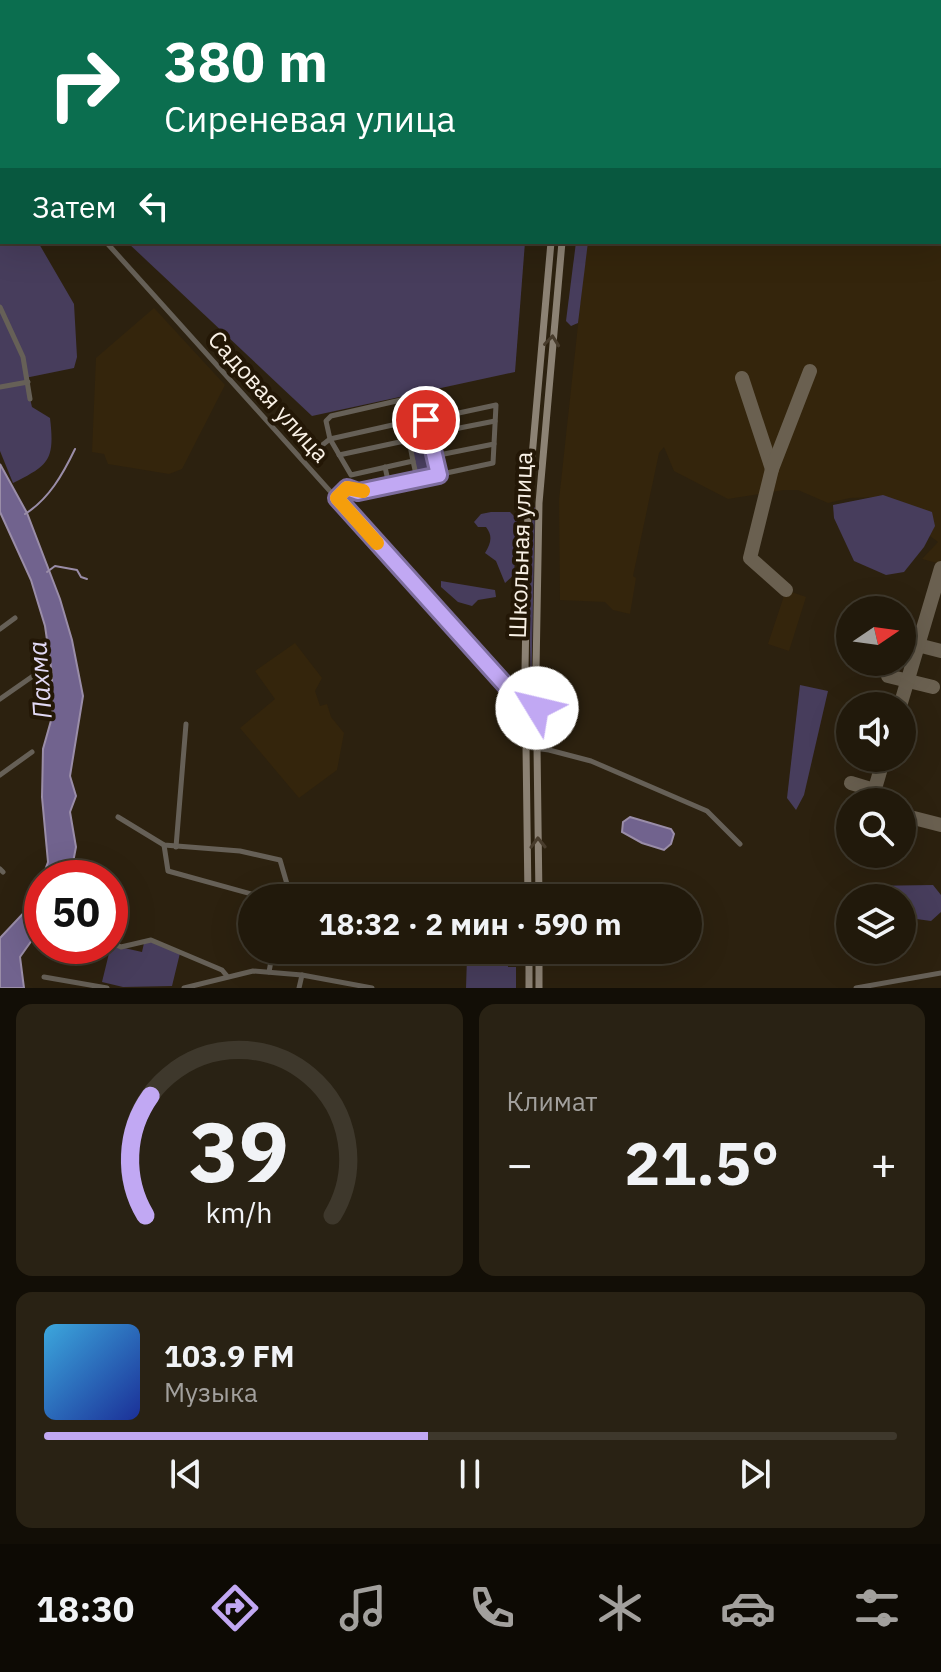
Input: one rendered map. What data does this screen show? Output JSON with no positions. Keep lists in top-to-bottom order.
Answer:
{
  "streets": {
    "main road": ["Школьная улица"],
    "street": ["Садовая улица"]
  },
  "crossings": [
    ["Садовая улица", "Школьная улица"]
  ],
  "water": ["Пахма"],
  "north": "right",
  "page": {
    "turn": ["380 m", "Сиреневая улица"],
    "then": "Затем",
    "limit": "50",
    "trip": "18:32 · 2 мин · 590 m",
    "tile": "Климат",
    "heat": ["−", "21.5°", "+"],
    "song": ["103.9 FM", "Музыка"],
    "tabs": "18:30",
    "gauge": ["39", "km/h"]
  }
}
